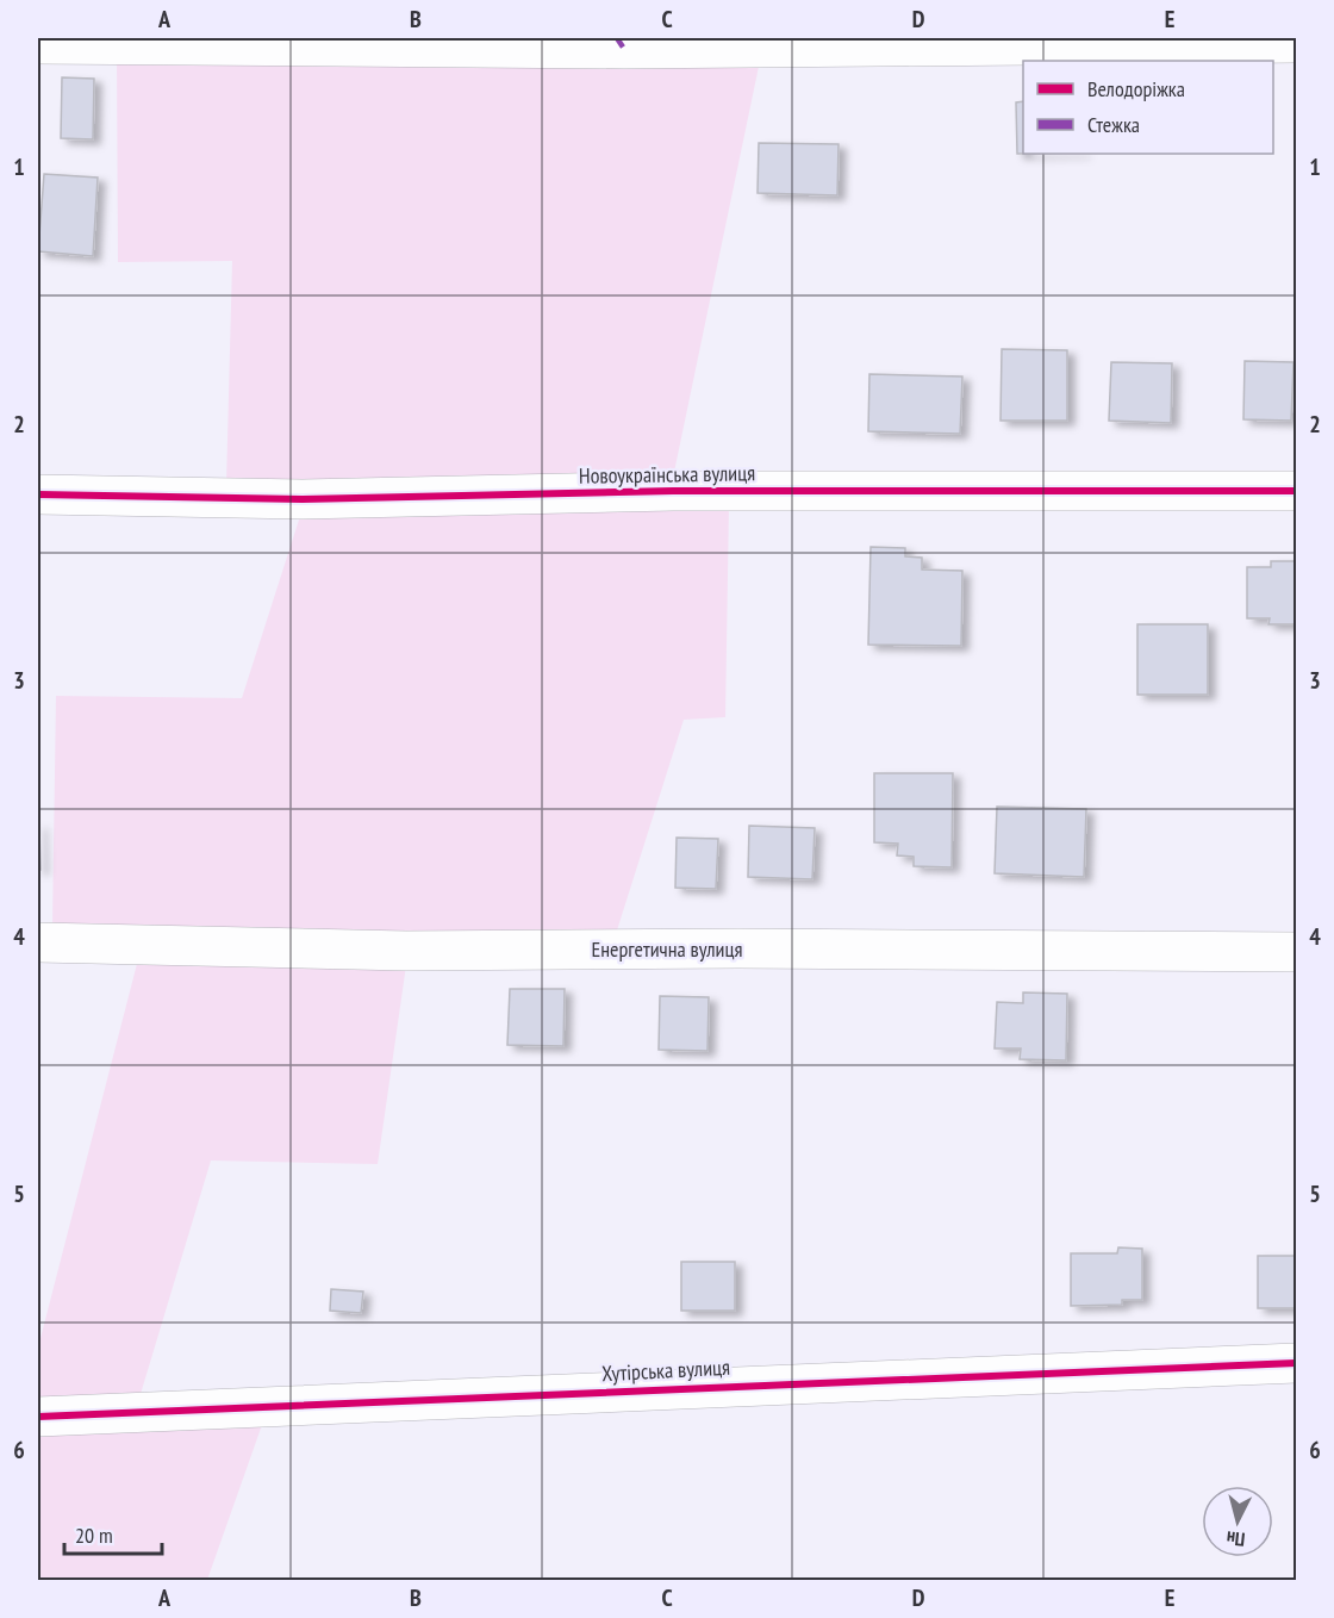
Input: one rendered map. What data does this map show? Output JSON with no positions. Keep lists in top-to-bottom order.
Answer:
{
  "streets": {
    "street": ["Новоукраїнська вулиця", "Енергетична вулиця", "Хутірська вулиця"]
  },
  "legend": ["Велодоріжка", "Стежка"],
  "scale_bar": "20 m",
  "north": "bottom",
  "grid": {
    "columns": [
      "A",
      "B",
      "C",
      "D",
      "E"
    ],
    "rows": [
      "1",
      "2",
      "3",
      "4",
      "5",
      "6"
    ]
  }
}
